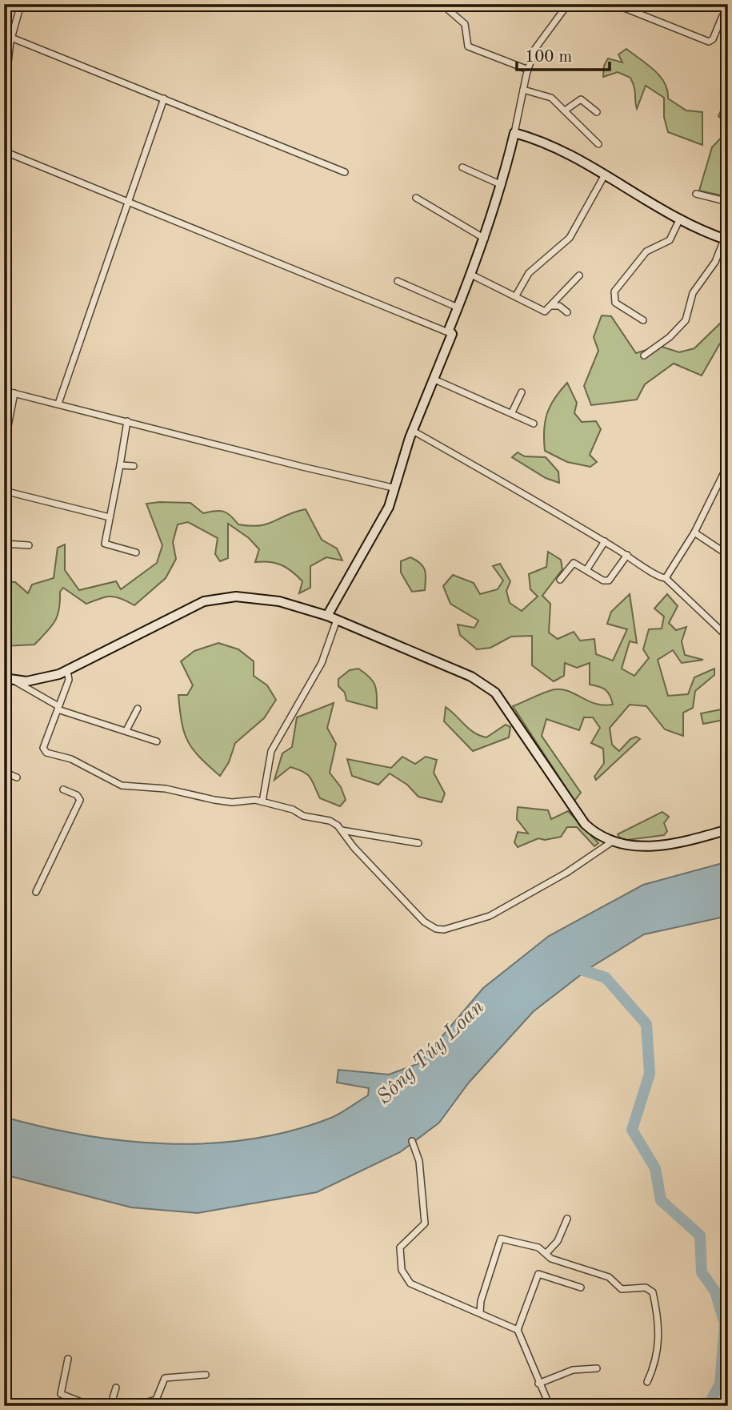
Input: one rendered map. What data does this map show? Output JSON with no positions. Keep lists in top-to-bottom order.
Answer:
{
  "water": ["Sông Túy Loan"],
  "scale_bar": "100 m"
}
